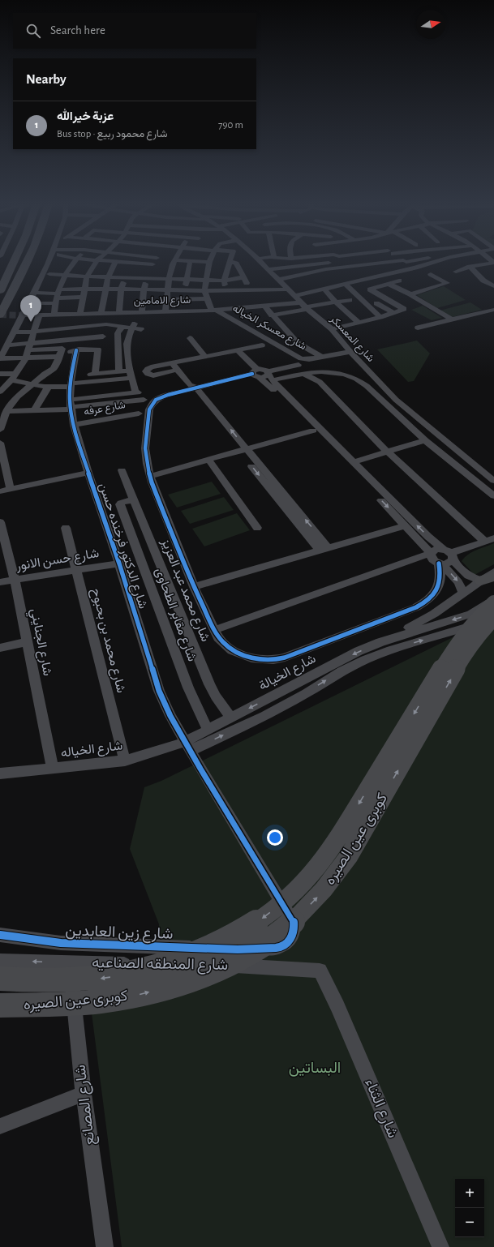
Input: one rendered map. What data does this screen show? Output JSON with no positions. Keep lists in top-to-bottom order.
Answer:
{
  "streets": {
    "highway": ["كوبرى عين الصيره"],
    "street": [
      "شارع الامامين",
      "شارع معسكر الخياله",
      "شارع المعسكر",
      "شارع عرفه",
      "شارع الدكتور فرخنده حسن",
      "شارع حسن الانور",
      "شارع محمد عبد العزيز",
      "شارع مقابر الطحاوى",
      "شارع محمد بن بحبوح",
      "شارع الجنايني",
      "شارع الخيالة",
      "شارع الخياله",
      "شارع زين العابدين",
      "شارع المنطقه الصناعيه",
      "شارع المصانع",
      "شارع الثناء"
    ]
  },
  "crossings": [
    ["شارع الامامين", "شارع معسكر الخياله"],
    ["شارع الامامين", "شارع المعسكر"],
    ["شارع معسكر الخياله", "شارع المعسكر"],
    ["شارع عرفه", "شارع الدكتور فرخنده حسن"],
    ["شارع الدكتور فرخنده حسن", "شارع حسن الانور"],
    ["شارع الدكتور فرخنده حسن", "شارع الخيالة"],
    ["شارع الدكتور فرخنده حسن", "شارع الخياله"],
    ["شارع الدكتور فرخنده حسن", "شارع زين العابدين"],
    ["شارع حسن الانور", "شارع محمد بن بحبوح"],
    ["شارع حسن الانور", "شارع الجنايني"],
    ["شارع محمد عبد العزيز", "شارع مقابر الطحاوى"],
    ["شارع محمد عبد العزيز", "شارع الخيالة"],
    ["شارع مقابر الطحاوى", "شارع الخيالة"],
    ["شارع محمد بن بحبوح", "شارع الخياله"],
    ["شارع الجنايني", "شارع الخياله"],
    ["شارع الخيالة", "شارع الخياله"],
    ["شارع المنطقه الصناعيه", "شارع المصانع"],
    ["شارع المنطقه الصناعيه", "شارع الثناء"]
  ],
  "parks": ["البساتين"],
  "north": "right",
  "page": {
    "search": "Search here",
    "heading": "Nearby",
    "list": [
      {
        "mark": "1",
        "name": "عزبة خيرالله",
        "note": "Bus stop · شارع محمود ربيع",
        "value": "790 m"
      }
    ],
    "pins": "1",
    "map_buttons": ["+", "−"]
  }
}
